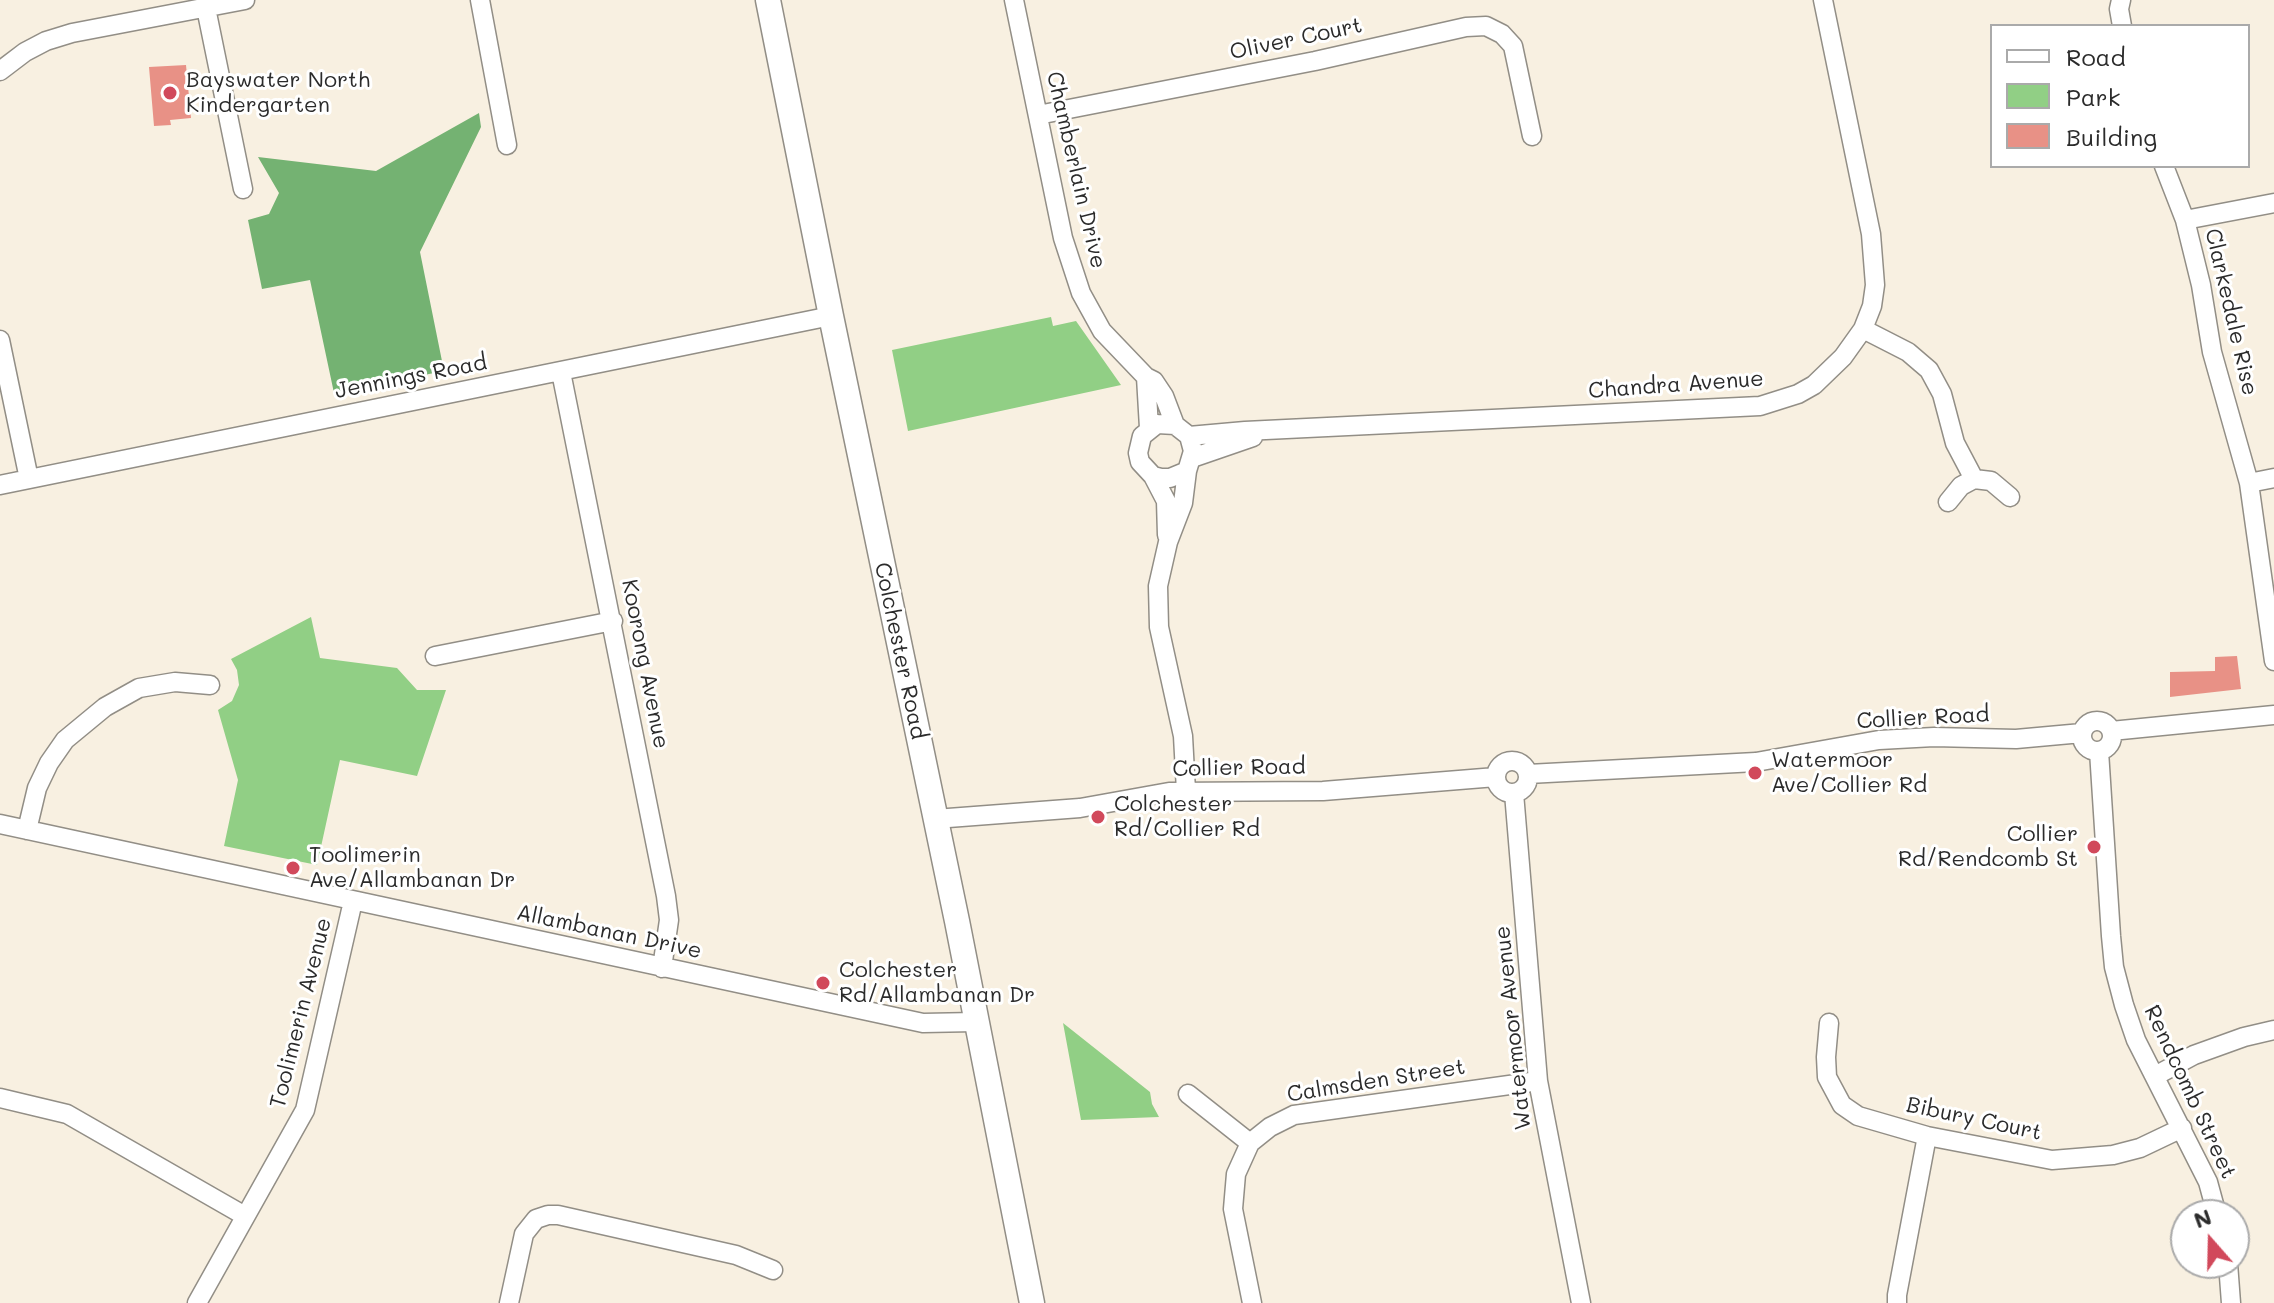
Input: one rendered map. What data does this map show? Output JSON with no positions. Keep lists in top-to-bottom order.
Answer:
{
  "streets": {
    "main road": ["Colchester Road"],
    "street": [
      "Oliver Court",
      "Chamberlain Drive",
      "Clarkedale Rise",
      "Jennings Road",
      "Chandra Avenue",
      "Koorong Avenue",
      "Collier Road",
      "Allambanan Drive",
      "Toolimerin Avenue",
      "Watermoor Avenue",
      "Calmsden Street",
      "Rendcomb Street",
      "Bibury Court"
    ]
  },
  "crossings": [
    ["Oliver Court", "Chamberlain Drive"],
    ["Chamberlain Drive", "Chandra Avenue"],
    ["Jennings Road", "Colchester Road"],
    ["Jennings Road", "Koorong Avenue"],
    ["Colchester Road", "Collier Road"],
    ["Colchester Road", "Allambanan Drive"],
    ["Koorong Avenue", "Allambanan Drive"],
    ["Collier Road", "Watermoor Avenue"],
    ["Collier Road", "Rendcomb Street"],
    ["Allambanan Drive", "Toolimerin Avenue"],
    ["Watermoor Avenue", "Calmsden Street"],
    ["Rendcomb Street", "Bibury Court"]
  ],
  "places": [
    "Bayswater North Kindergarten",
    "Watermoor Ave/Collier Rd",
    "Colchester Rd/Collier Rd",
    "Collier Rd/Rendcomb St",
    "Toolimerin Ave/Allambanan Dr",
    "Colchester Rd/Allambanan Dr"
  ],
  "legend": ["Road", "Park", "Building"],
  "north": "top"
}
